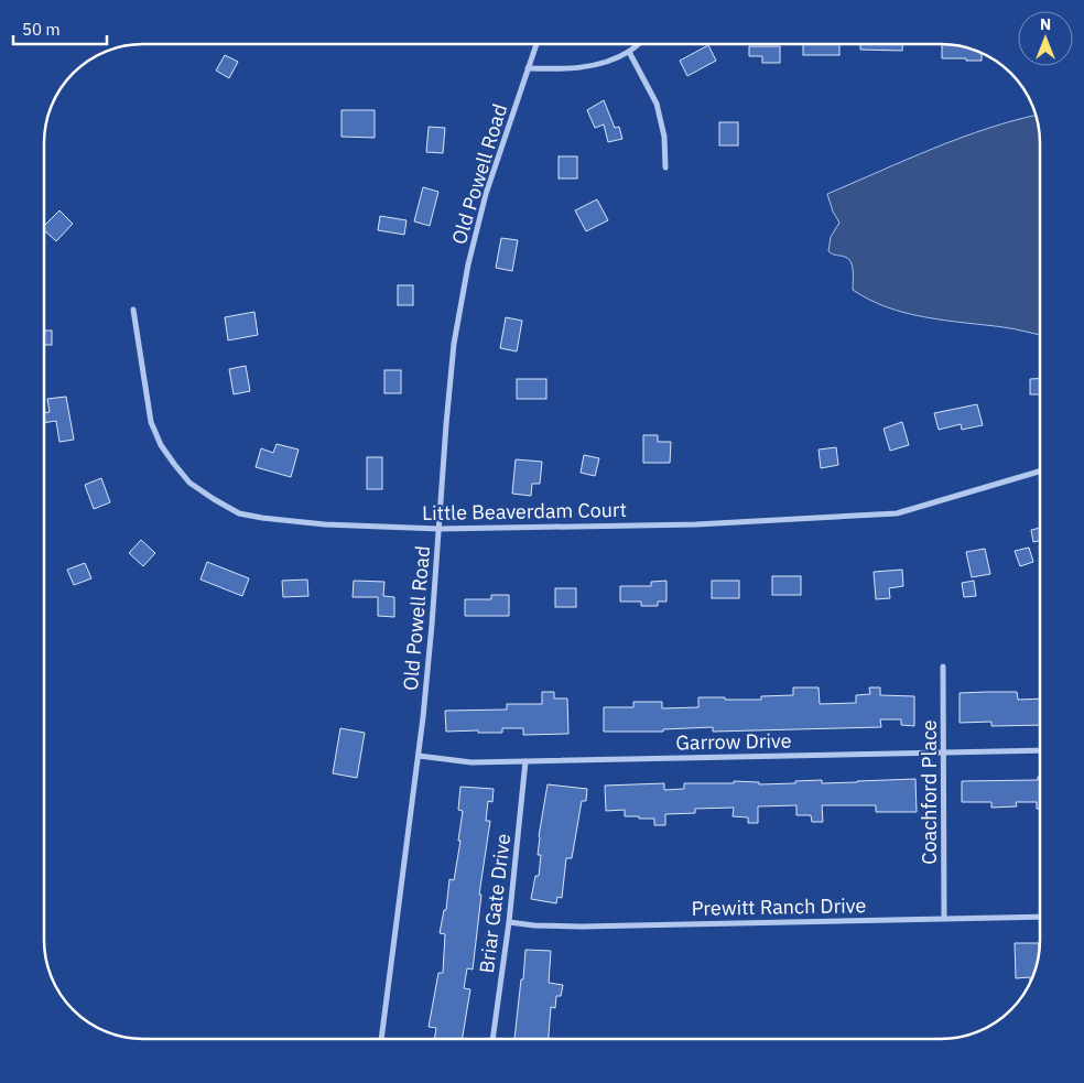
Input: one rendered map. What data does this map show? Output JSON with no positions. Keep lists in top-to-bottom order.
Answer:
{
  "streets": {
    "street": [
      "Old Powell Road",
      "Little Beaverdam Court",
      "Garrow Drive",
      "Coachford Place",
      "Briar Gate Drive",
      "Prewitt Ranch Drive"
    ]
  },
  "crossings": [
    ["Old Powell Road", "Little Beaverdam Court"],
    ["Old Powell Road", "Garrow Drive"],
    ["Garrow Drive", "Coachford Place"],
    ["Garrow Drive", "Briar Gate Drive"],
    ["Coachford Place", "Prewitt Ranch Drive"],
    ["Briar Gate Drive", "Prewitt Ranch Drive"]
  ],
  "scale_bar": "50 m",
  "north": "top"
}
